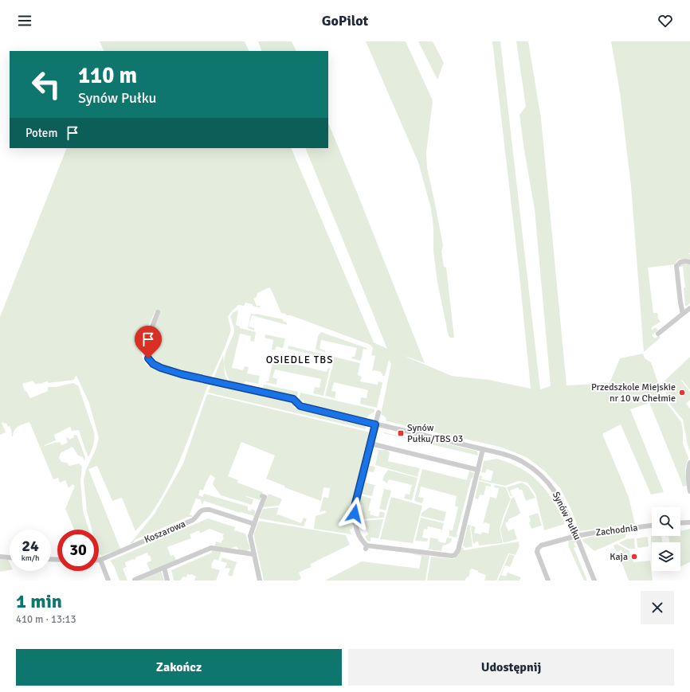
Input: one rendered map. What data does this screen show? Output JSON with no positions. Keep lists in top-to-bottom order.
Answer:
{
  "streets": {
    "street": ["Synów Pułku", "Zachodnia", "Koszarowa"]
  },
  "crossings": [
    ["Synów Pułku", "Zachodnia"]
  ],
  "districts": ["OSIEDLE TBS"],
  "places": {
    "other": ["Przedszkole Miejskie nr 10 w Chełmie", "Kaja"],
    "transit": ["Synów Pułku/TBS 03"]
  },
  "page": {
    "header": "GoPilot",
    "turn": ["110 m", "Synów Pułku"],
    "then": "Potem",
    "speed": "24 km/h",
    "limit": "30",
    "heading": ["1 min", "410 m · 13:13"],
    "buttons": ["Zakończ", "Udostępnij"]
  }
}
